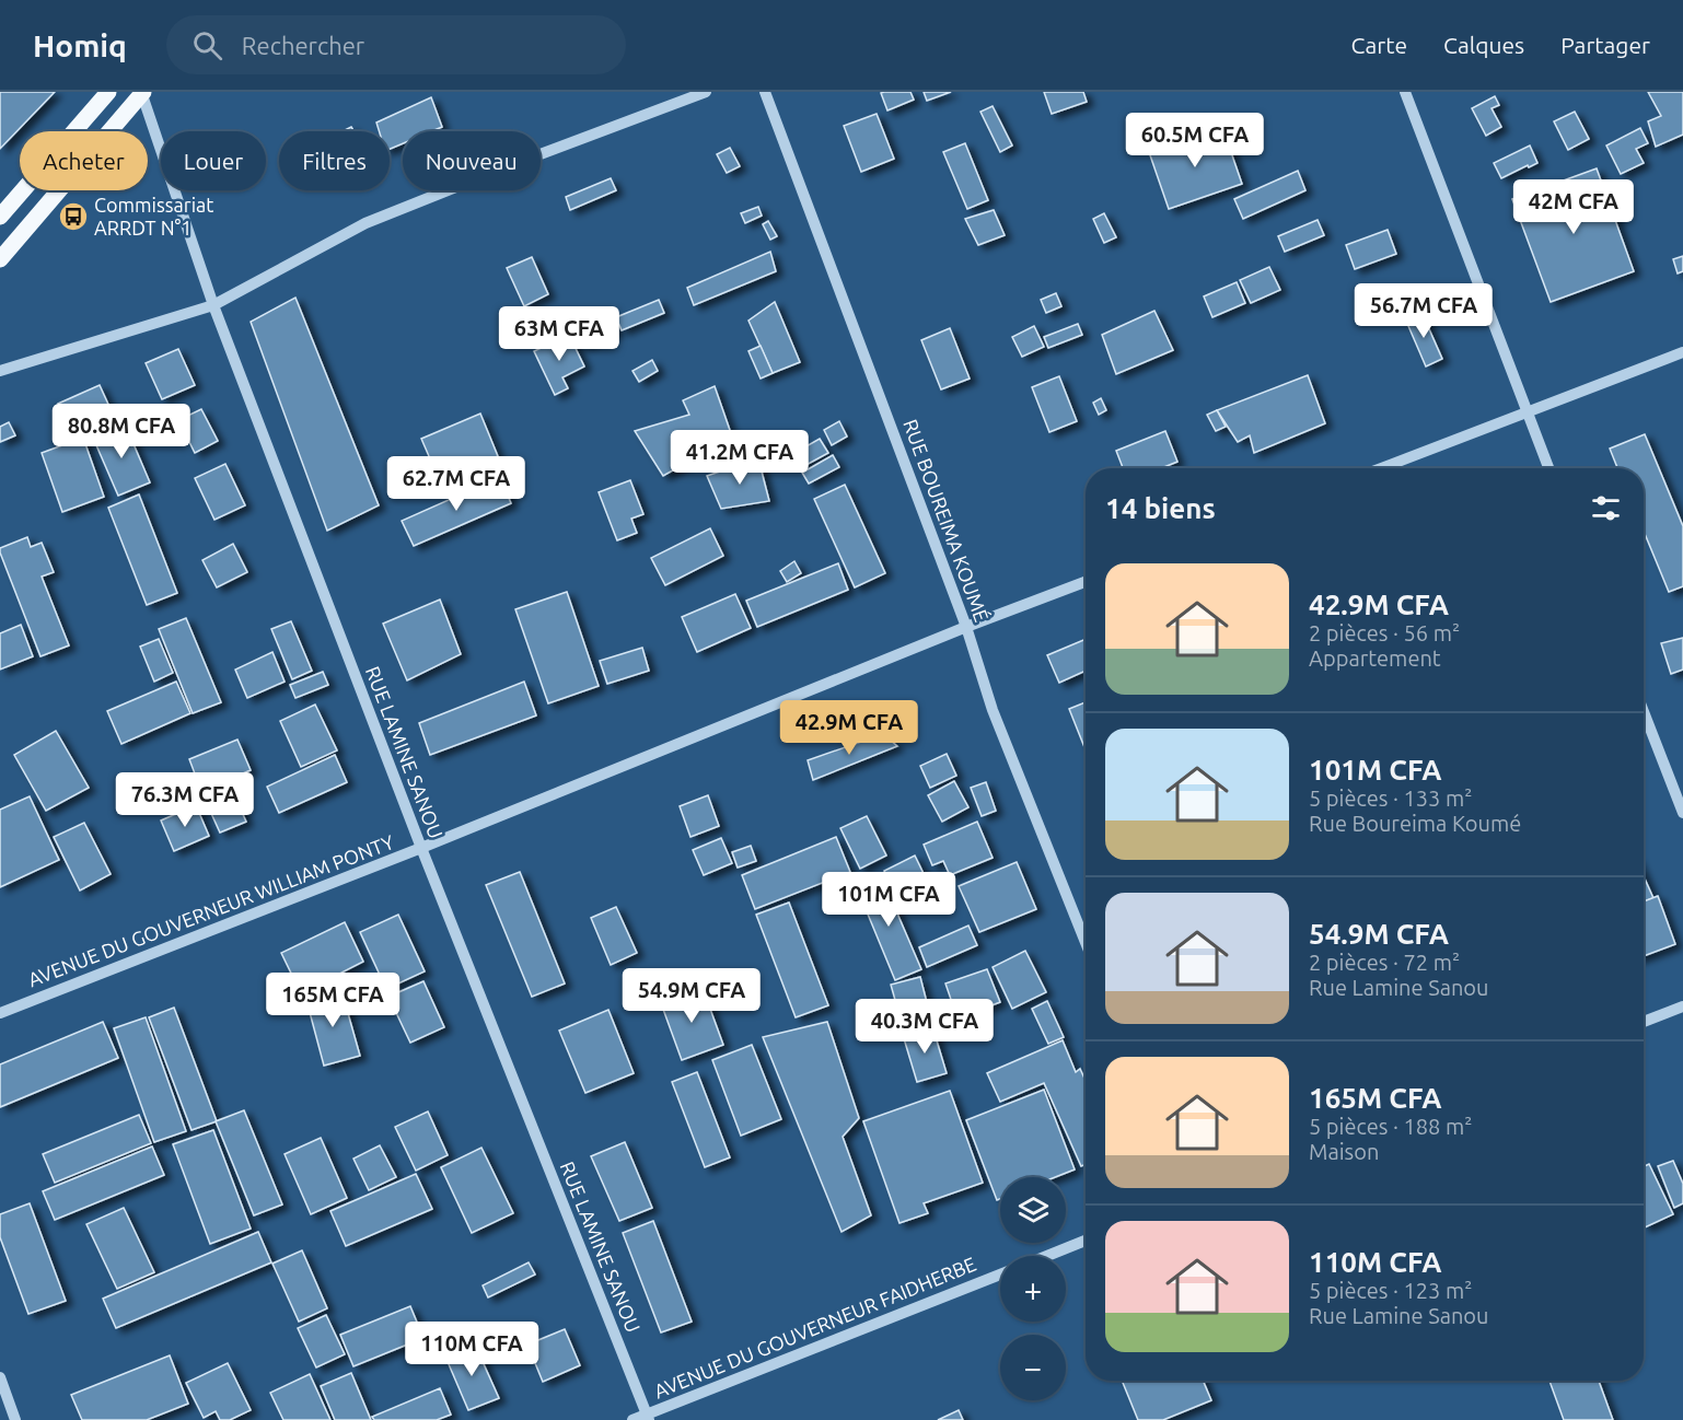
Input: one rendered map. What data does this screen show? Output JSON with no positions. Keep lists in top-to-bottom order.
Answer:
{
  "streets": {
    "street": [
      "RUE BOUREIMA KOUMÉ",
      "RUE LAMINE SANOU",
      "AVENUE DU GOUVERNEUR WILLIAM PONTY",
      "AVENUE DU GOUVERNEUR FAIDHERBE"
    ]
  },
  "crossings": [
    ["RUE BOUREIMA KOUMÉ", "AVENUE DU GOUVERNEUR WILLIAM PONTY"],
    ["RUE LAMINE SANOU", "AVENUE DU GOUVERNEUR WILLIAM PONTY"],
    ["RUE LAMINE SANOU", "AVENUE DU GOUVERNEUR FAIDHERBE"]
  ],
  "places": {
    "bus stop": ["Commissariat ARRDT N°1"]
  },
  "page": {
    "header": "Homiq",
    "search": "Rechercher",
    "nav": ["Carte", "Calques", "Partager"],
    "price": [
      "60.5M CFA",
      "42M CFA",
      "56.7M CFA",
      "63M CFA",
      "80.8M CFA",
      "41.2M CFA",
      "62.7M CFA",
      "42.9M CFA",
      "76.3M CFA",
      "101M CFA",
      "54.9M CFA",
      "165M CFA",
      "40.3M CFA",
      "110M CFA"
    ],
    "chip": [
      "Acheter",
      "Louer",
      "Filtres",
      "Nouveau"
    ],
    "heading": "14 biens",
    "list": [
      {
        "name": "42.9M CFA",
        "note": "2 pièces · 56 m² · Appartement"
      },
      {
        "name": "101M CFA",
        "note": "5 pièces · 133 m² · Rue Boureima Koumé"
      },
      {
        "name": "54.9M CFA",
        "note": "2 pièces · 72 m² · Rue Lamine Sanou"
      },
      {
        "name": "165M CFA",
        "note": "5 pièces · 188 m² · Maison"
      },
      {
        "name": "110M CFA",
        "note": "5 pièces · 123 m² · Rue Lamine Sanou"
      }
    ],
    "map_buttons": ["+", "−"]
  }
}
